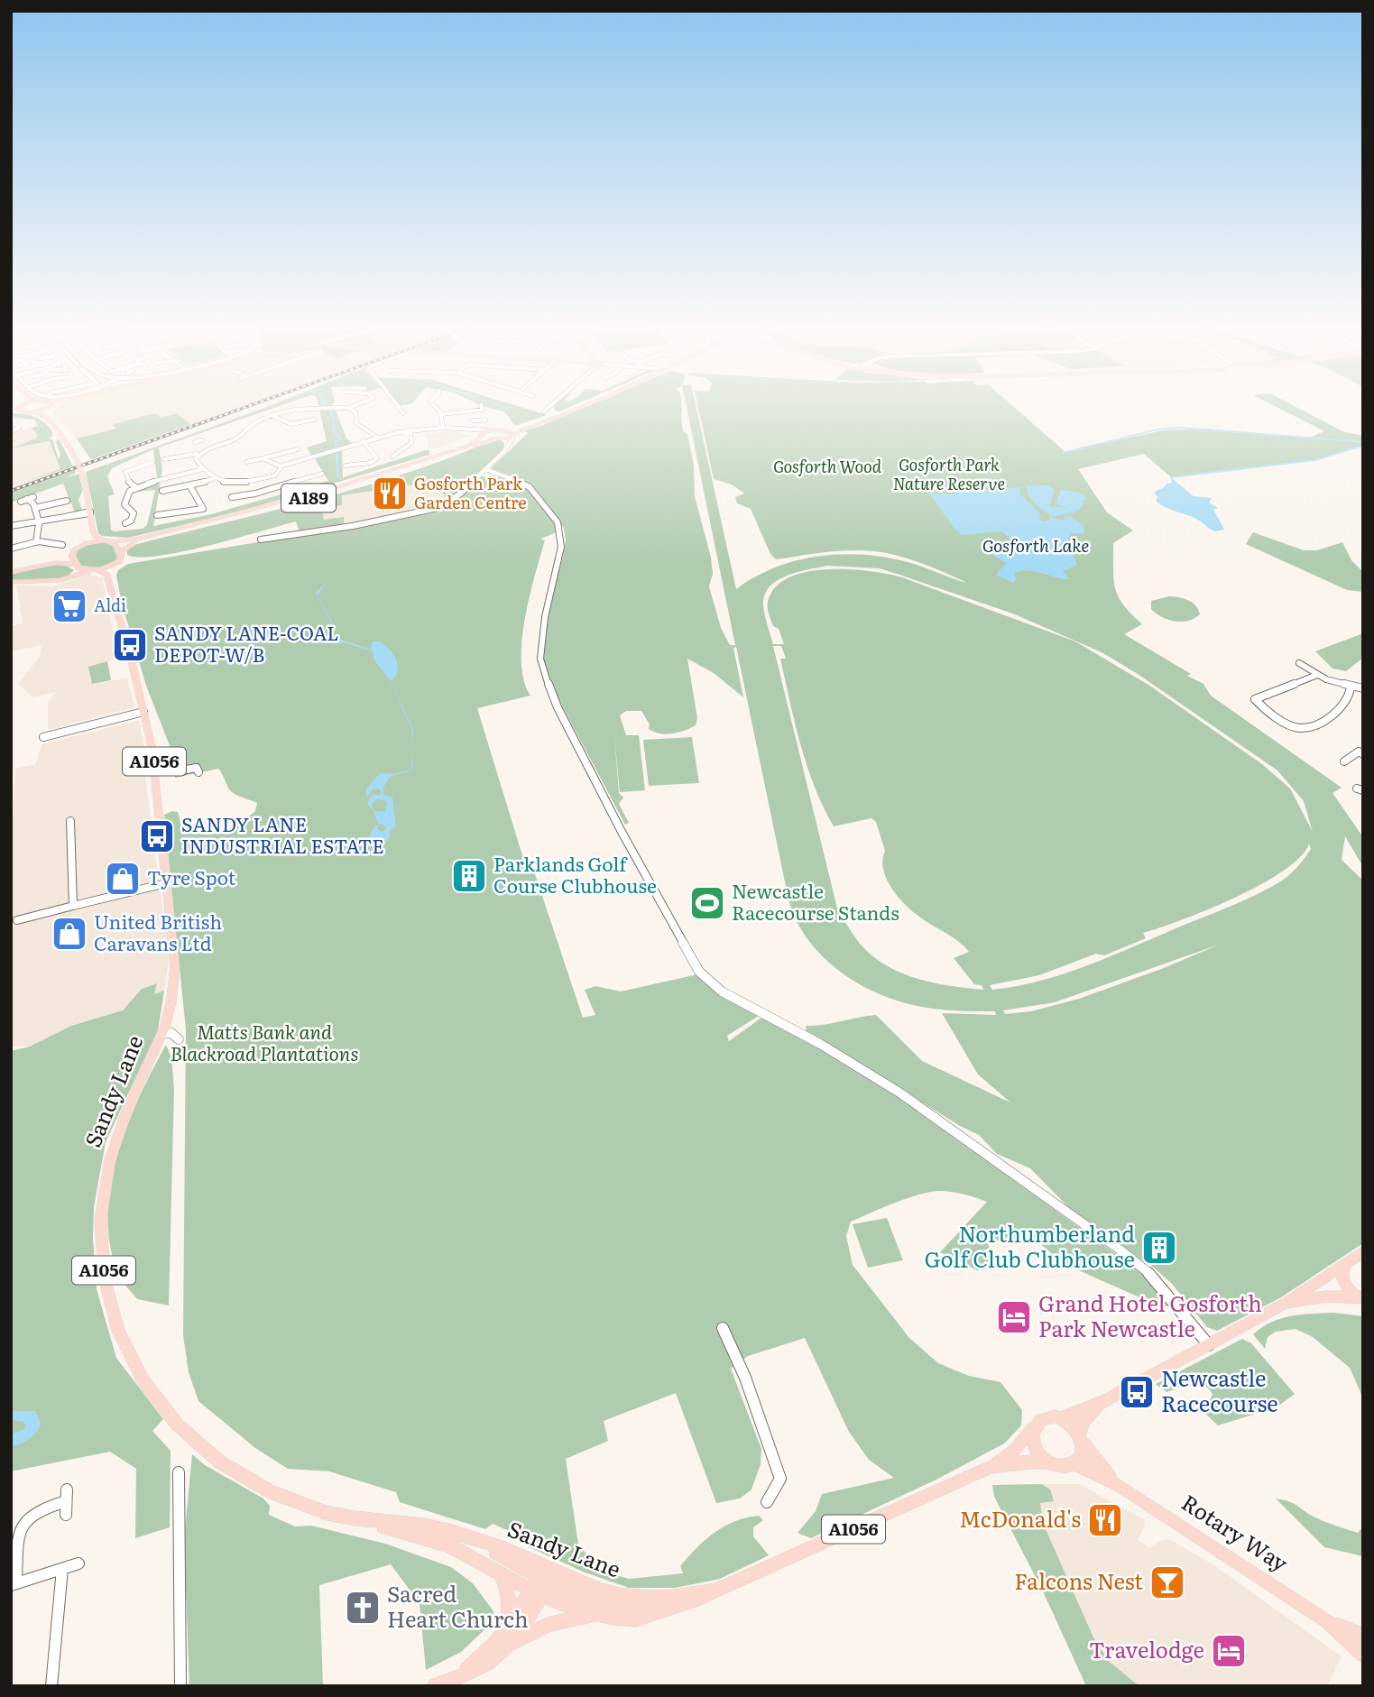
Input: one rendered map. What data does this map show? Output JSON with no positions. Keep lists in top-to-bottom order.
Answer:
{
  "streets": {
    "main road": [
      "A189",
      "A1056",
      "Sandy Lane",
      "Rotary Way"
    ]
  },
  "crossings": [
    ["A189", "Sandy Lane"],
    ["A1056", "Sandy Lane"],
    ["A1056", "Rotary Way"]
  ],
  "water": ["Gosforth Lake"],
  "parks": ["Gosforth Park Nature Reserve", "Gosforth Wood", "Matts Bank and Blackroad Plantations"],
  "places": {
    "restaurant": ["Gosforth Park Garden Centre", "McDonald's"],
    "supermarket": ["Aldi"],
    "bus stop": ["SANDY LANE-COAL DEPOT-W/B", "SANDY LANE INDUSTRIAL ESTATE", "Newcastle Racecourse"],
    "building": ["Parklands Golf Course Clubhouse", "Northumberland Golf Club Clubhouse"],
    "shop": ["Tyre Spot", "United British Caravans Ltd"],
    "sports": ["Newcastle Racecourse Stands"],
    "hotel": ["Grand Hotel Gosforth Park Newcastle", "Travelodge"],
    "bar": ["Falcons Nest"],
    "church": ["Sacred Heart Church"]
  }
}
